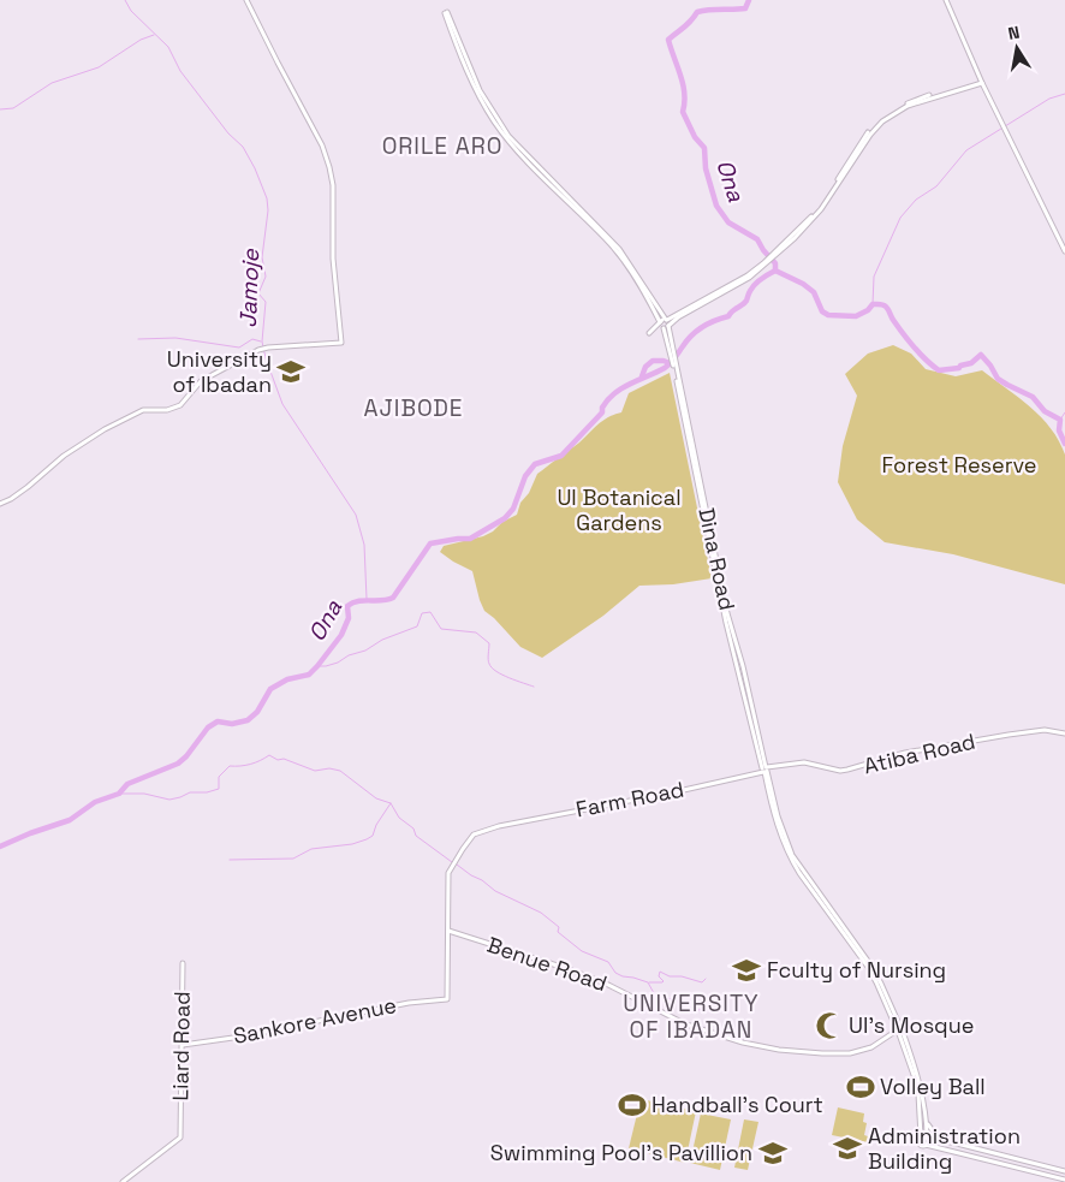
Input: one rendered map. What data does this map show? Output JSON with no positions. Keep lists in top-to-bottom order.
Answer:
{
  "streets": {
    "street": [
      "Dina Road",
      "Atiba Road",
      "Farm Road",
      "Benue Road",
      "Sankore Avenue",
      "Liard Road"
    ]
  },
  "crossings": [
    ["Dina Road", "Atiba Road"],
    ["Dina Road", "Farm Road"],
    ["Dina Road", "Benue Road"],
    ["Atiba Road", "Farm Road"],
    ["Farm Road", "Benue Road"],
    ["Farm Road", "Sankore Avenue"],
    ["Benue Road", "Sankore Avenue"],
    ["Sankore Avenue", "Liard Road"]
  ],
  "districts": ["ORILE ARO", "AJIBODE", "UNIVERSITY OF IBADAN"],
  "water": ["Ona", "Jamoje"],
  "parks": ["Forest Reserve", "UI Botanical Gardens"],
  "places": {
    "school or university": [
      "University of Ibadan",
      "Fculty of Nursing",
      "Administration Building",
      "Swimming Pool's Pavillion"
    ],
    "mosque": ["UI's Mosque"],
    "sports": ["Volley Ball", "Handball's Court"]
  },
  "north": "top"
}
